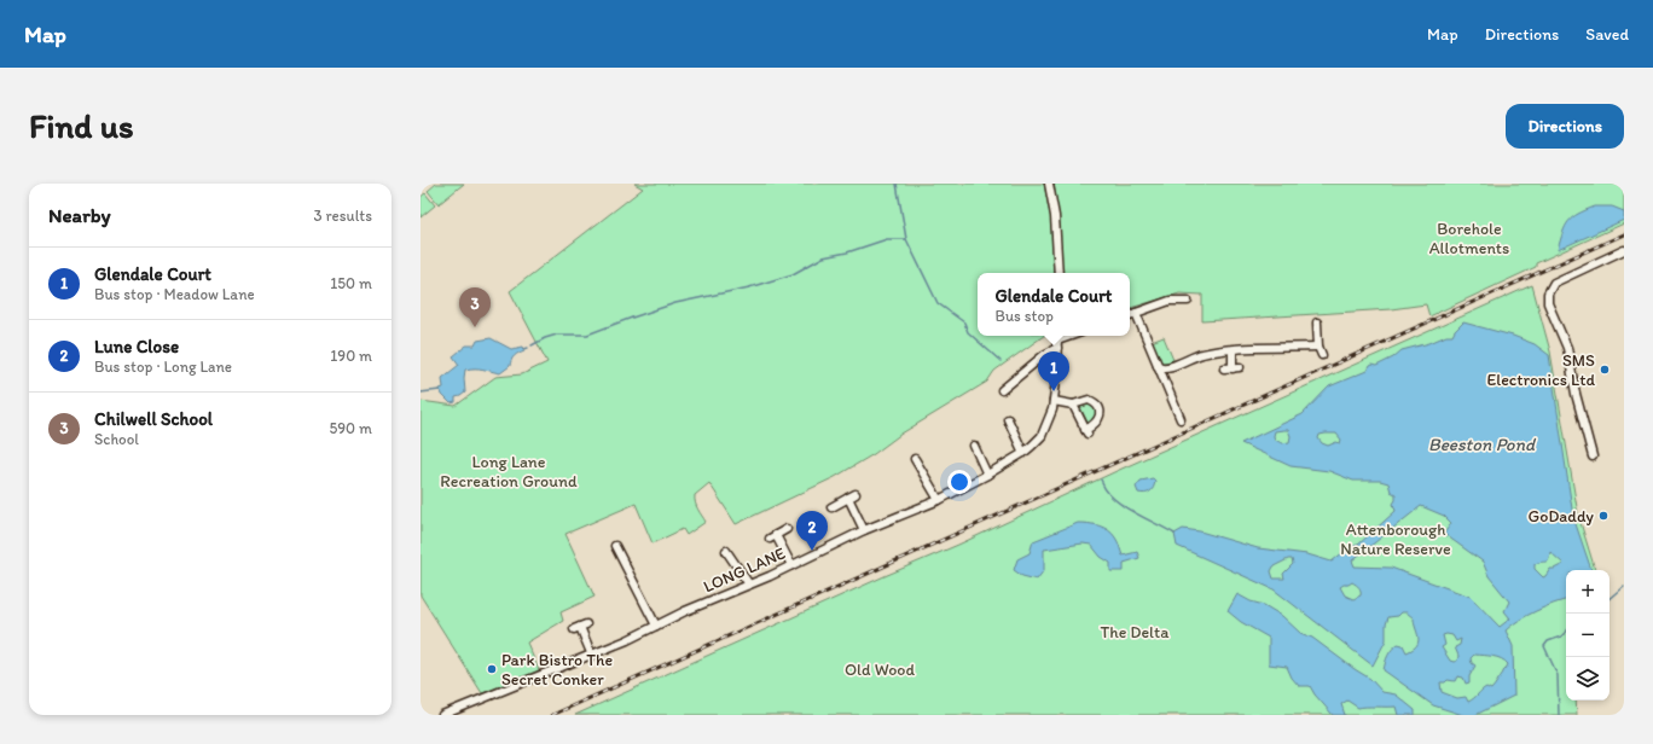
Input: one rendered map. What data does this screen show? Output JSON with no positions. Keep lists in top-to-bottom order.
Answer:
{
  "streets": {
    "street": ["LONG LANE"]
  },
  "water": ["Beeston Pond"],
  "parks": [
    "Borehole Allotments",
    "Long Lane Recreation Ground",
    "Attenborough Nature Reserve",
    "The Delta",
    "Old Wood"
  ],
  "places": ["SMS Electronics Ltd", "GoDaddy", "Park Bistro The Secret Conker"],
  "page": {
    "header": "Map",
    "nav": ["Map", "Directions", "Saved"],
    "buttons": "Directions",
    "title": "Find us",
    "heading": ["Nearby", "3 results"],
    "list": [
      {
        "mark": "1",
        "name": "Glendale Court",
        "note": "Bus stop · Meadow Lane",
        "value": "150 m"
      },
      {
        "mark": "2",
        "name": "Lune Close",
        "note": "Bus stop · Long Lane",
        "value": "190 m"
      },
      {
        "mark": "3",
        "name": "Chilwell School",
        "note": "School",
        "value": "590 m"
      }
    ],
    "popup": ["Glendale Court", "Bus stop"],
    "pins": ["3", "1", "2"],
    "map_buttons": ["+", "−"]
  }
}
